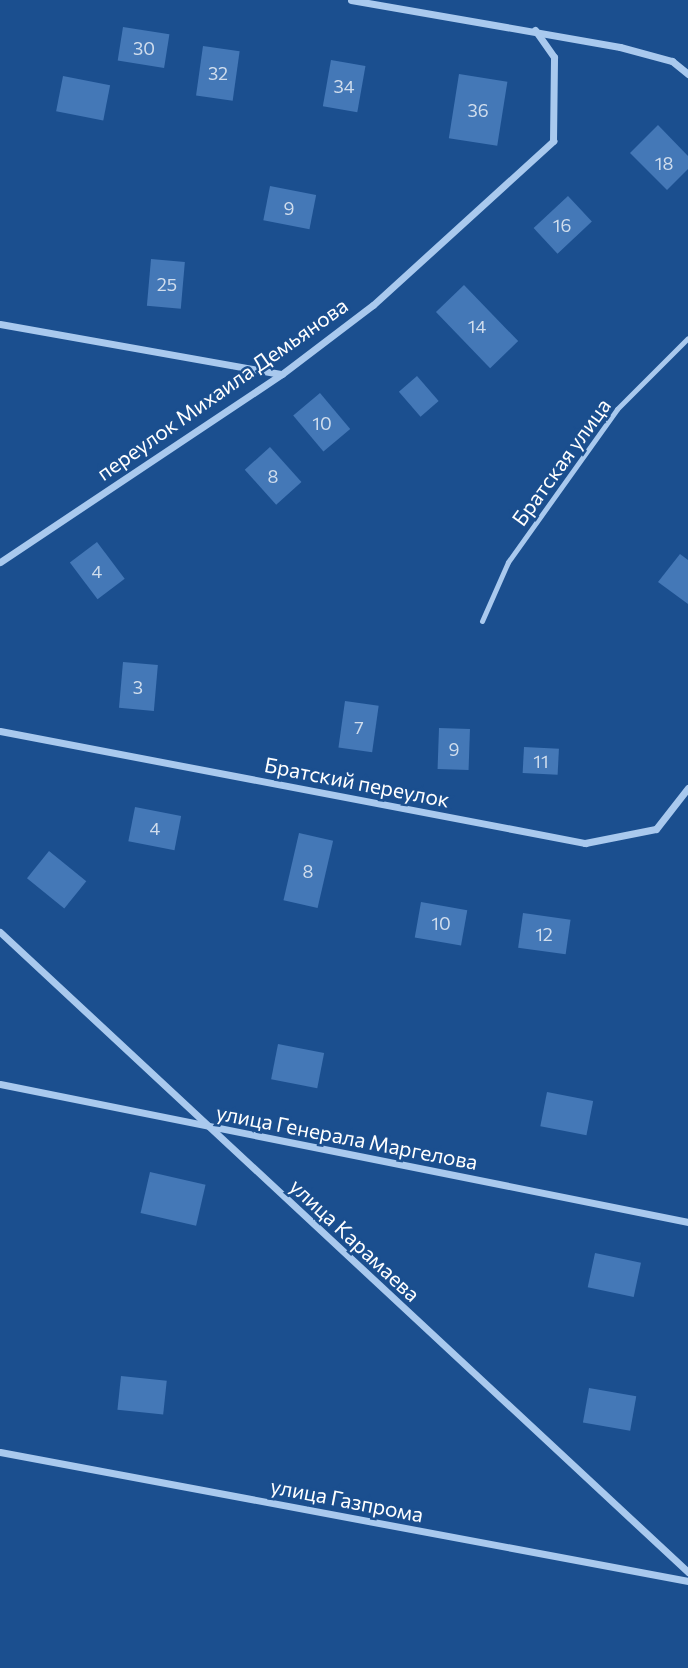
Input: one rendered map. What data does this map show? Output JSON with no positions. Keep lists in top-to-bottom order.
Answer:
{
  "streets": {
    "street": [
      "переулок Михаила Демьянова",
      "Братский переулок",
      "улица Генерала Маргелова",
      "улица Карамаева",
      "улица Газпрома"
    ],
    "lane": ["Братская улица"]
  },
  "crossings": [
    ["улица Генерала Маргелова", "улица Карамаева"]
  ],
  "house_numbers": [
    "30",
    "32",
    "34",
    "36",
    "18",
    "9",
    "16",
    "25",
    "14",
    "10",
    "8",
    "4",
    "3",
    "7",
    "9",
    "11",
    "4",
    "8",
    "10",
    "12"
  ]
}
